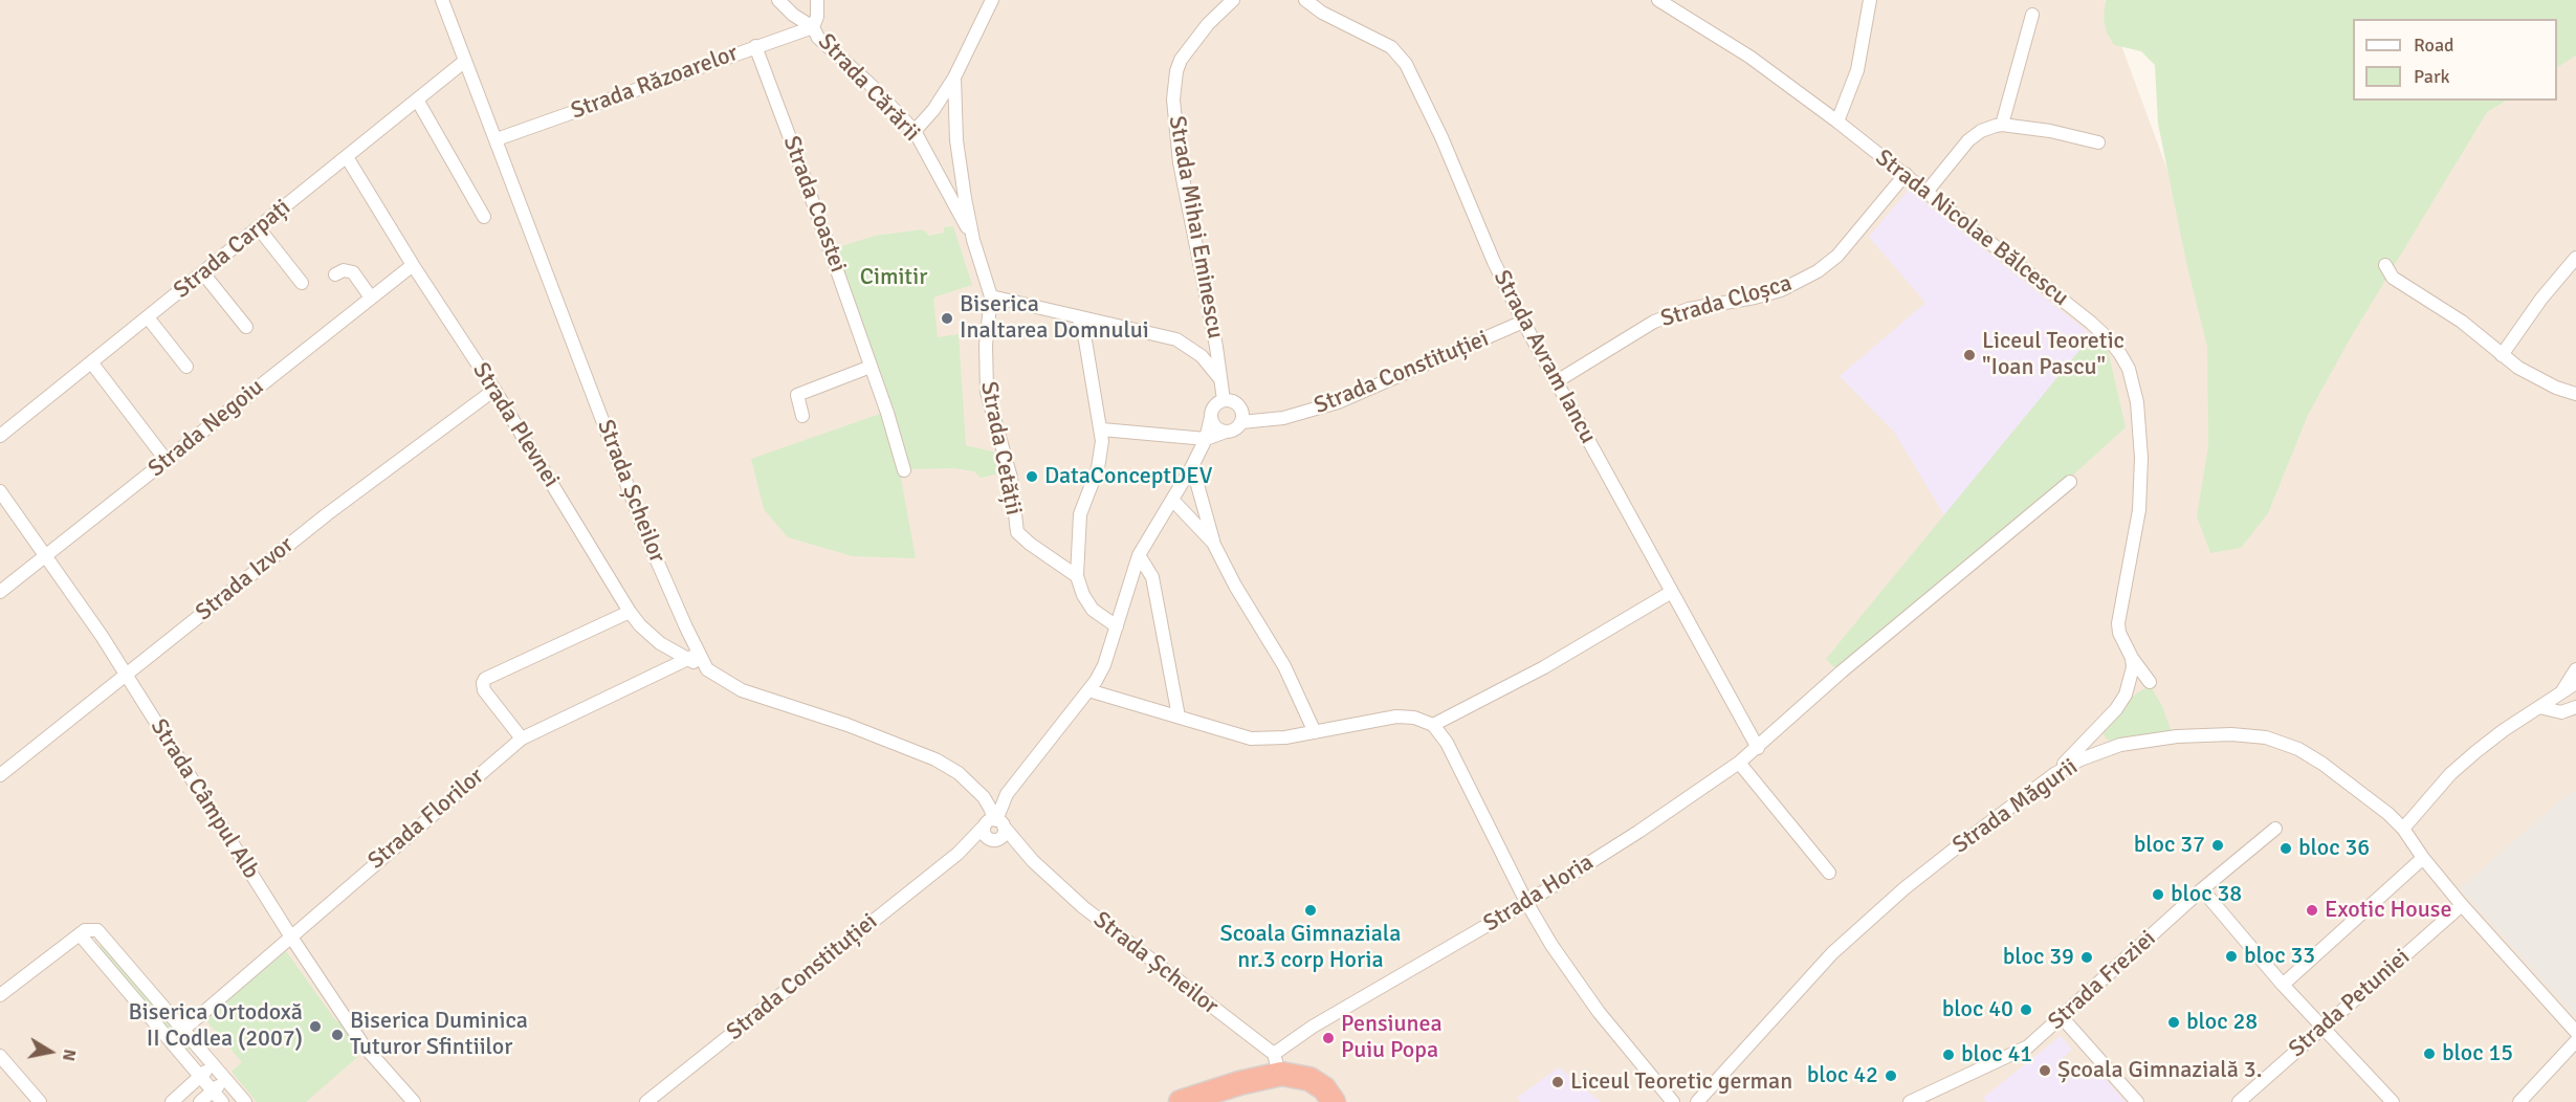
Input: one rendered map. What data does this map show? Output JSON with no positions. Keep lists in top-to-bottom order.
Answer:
{
  "streets": {
    "street": [
      "Strada Răzoarelor",
      "Strada Cărării",
      "Strada Coastei",
      "Strada Mihai Eminescu",
      "Strada Nicolae Bălcescu",
      "Strada Carpați",
      "Strada Cloșca",
      "Strada Avram Iancu",
      "Strada Constituției",
      "Strada Plevnei",
      "Strada Negoiu",
      "Strada Cetății",
      "Strada Șcheilor",
      "Strada Izvor",
      "Strada Câmpul Alb",
      "Strada Măgurii",
      "Strada Florilor",
      "Strada Horia",
      "Strada Freziei",
      "Strada Petuniei"
    ]
  },
  "crossings": [
    ["Strada Răzoarelor", "Strada Cărării"],
    ["Strada Răzoarelor", "Strada Coastei"],
    ["Strada Răzoarelor", "Strada Șcheilor"],
    ["Strada Cărării", "Strada Cetății"],
    ["Strada Mihai Eminescu", "Strada Constituției"],
    ["Strada Nicolae Bălcescu", "Strada Cloșca"],
    ["Strada Carpați", "Strada Plevnei"],
    ["Strada Carpați", "Strada Șcheilor"],
    ["Strada Cloșca", "Strada Avram Iancu"],
    ["Strada Avram Iancu", "Strada Constituției"],
    ["Strada Avram Iancu", "Strada Horia"],
    ["Strada Constituției", "Strada Șcheilor"],
    ["Strada Plevnei", "Strada Negoiu"],
    ["Strada Plevnei", "Strada Șcheilor"],
    ["Strada Plevnei", "Strada Izvor"],
    ["Strada Plevnei", "Strada Florilor"],
    ["Strada Negoiu", "Strada Câmpul Alb"],
    ["Strada Șcheilor", "Strada Florilor"],
    ["Strada Șcheilor", "Strada Horia"],
    ["Strada Izvor", "Strada Câmpul Alb"],
    ["Strada Câmpul Alb", "Strada Florilor"],
    ["Strada Măgurii", "Strada Petuniei"]
  ],
  "parks": ["Cimitir"],
  "places": [
    "Biserica Inaltarea Domnului",
    "Liceul Teoretic \"Ioan Pascu\"",
    "DataConceptDEV",
    "bloc 37",
    "bloc 36",
    "bloc 38",
    "Scoala Gimnaziala nr.3 corp Horia",
    "Exotic House",
    "bloc 33",
    "bloc 39",
    "bloc 40",
    "bloc 28",
    "Biserica Ortodoxă II Codlea (2007)",
    "Biserica Duminica Tuturor Sfintiilor",
    "Pensiunea Puiu Popa",
    "bloc 15",
    "bloc 41",
    "Școala Gimnazială 3.",
    "bloc 42",
    "Liceul Teoretic german"
  ],
  "legend": ["Road", "Park"],
  "north": "right"
}
